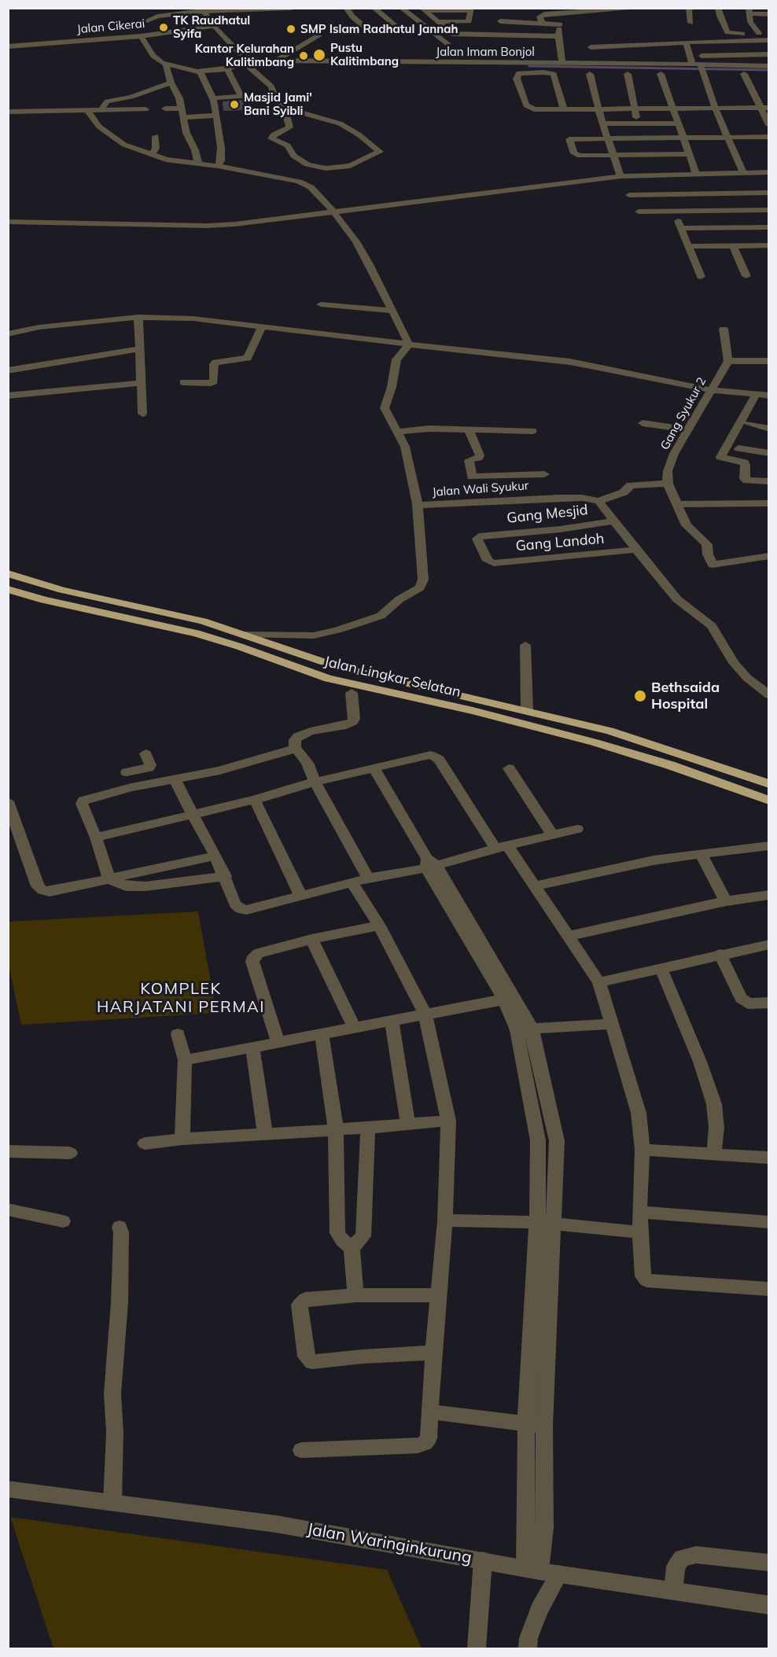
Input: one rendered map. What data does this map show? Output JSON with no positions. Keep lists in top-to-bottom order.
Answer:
{
  "streets": {
    "highway": ["Jalan Lingkar Selatan"],
    "street": [
      "Jalan Cikerai",
      "Jalan Imam Bonjol",
      "Gang Syukur 2",
      "Jalan Wali Syukur",
      "Gang Mesjid",
      "Gang Landoh",
      "Jalan Waringinkurung"
    ]
  },
  "crossings": [
    ["Gang Mesjid", "Gang Landoh"]
  ],
  "districts": ["KOMPLEK HARJATANI PERMAI"],
  "places": [
    "TK Raudhatul Syifa",
    "SMP Islam Radhatul Jannah",
    "Pustu Kalitimbang",
    "Kantor Kelurahan Kalitimbang",
    "Masjid Jami' Bani Syibli",
    "Bethsaida Hospital"
  ]
}
